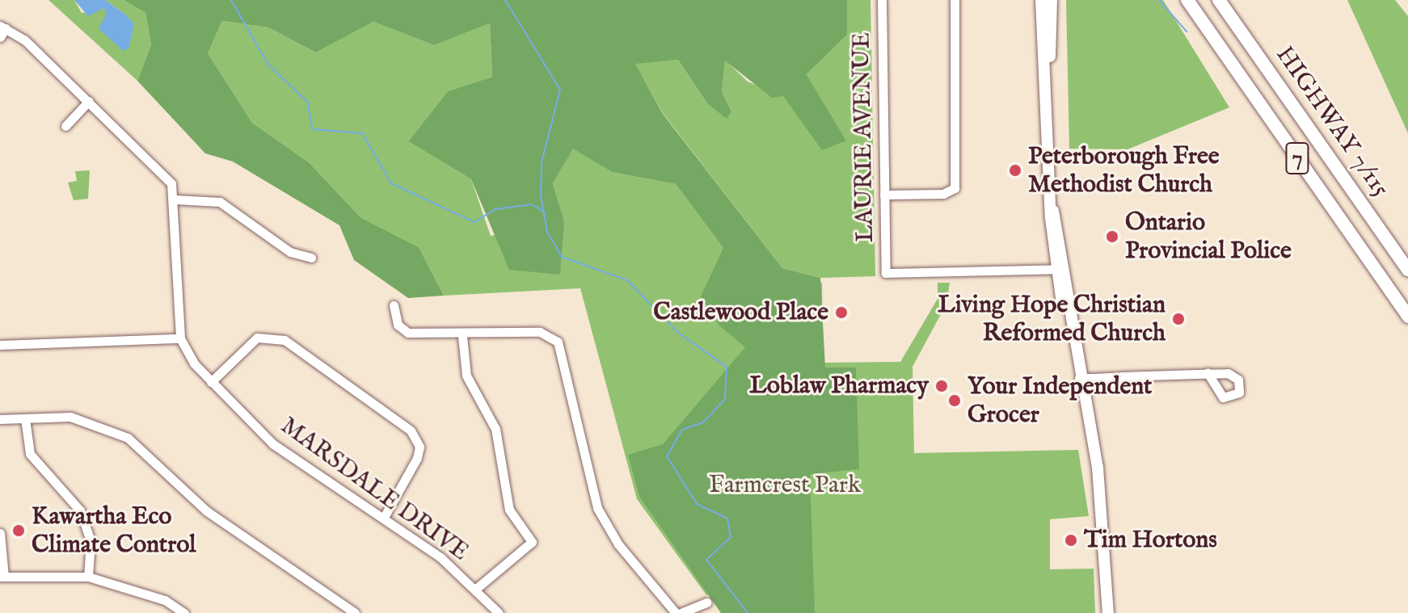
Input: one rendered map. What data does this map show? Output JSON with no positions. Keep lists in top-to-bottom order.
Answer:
{
  "streets": {
    "highway": ["HIGHWAY 7/115", "7"],
    "street": ["LAURIE AVENUE", "MARSDALE DRIVE"]
  },
  "parks": ["Farmcrest Park"],
  "places": [
    "Peterborough Free Methodist Church",
    "Ontario Provincial Police",
    "Castlewood Place",
    "Living Hope Christian Reformed Church",
    "Loblaw Pharmacy",
    "Your Independent Grocer",
    "Kawartha Eco Climate Control",
    "Tim Hortons"
  ]
}
